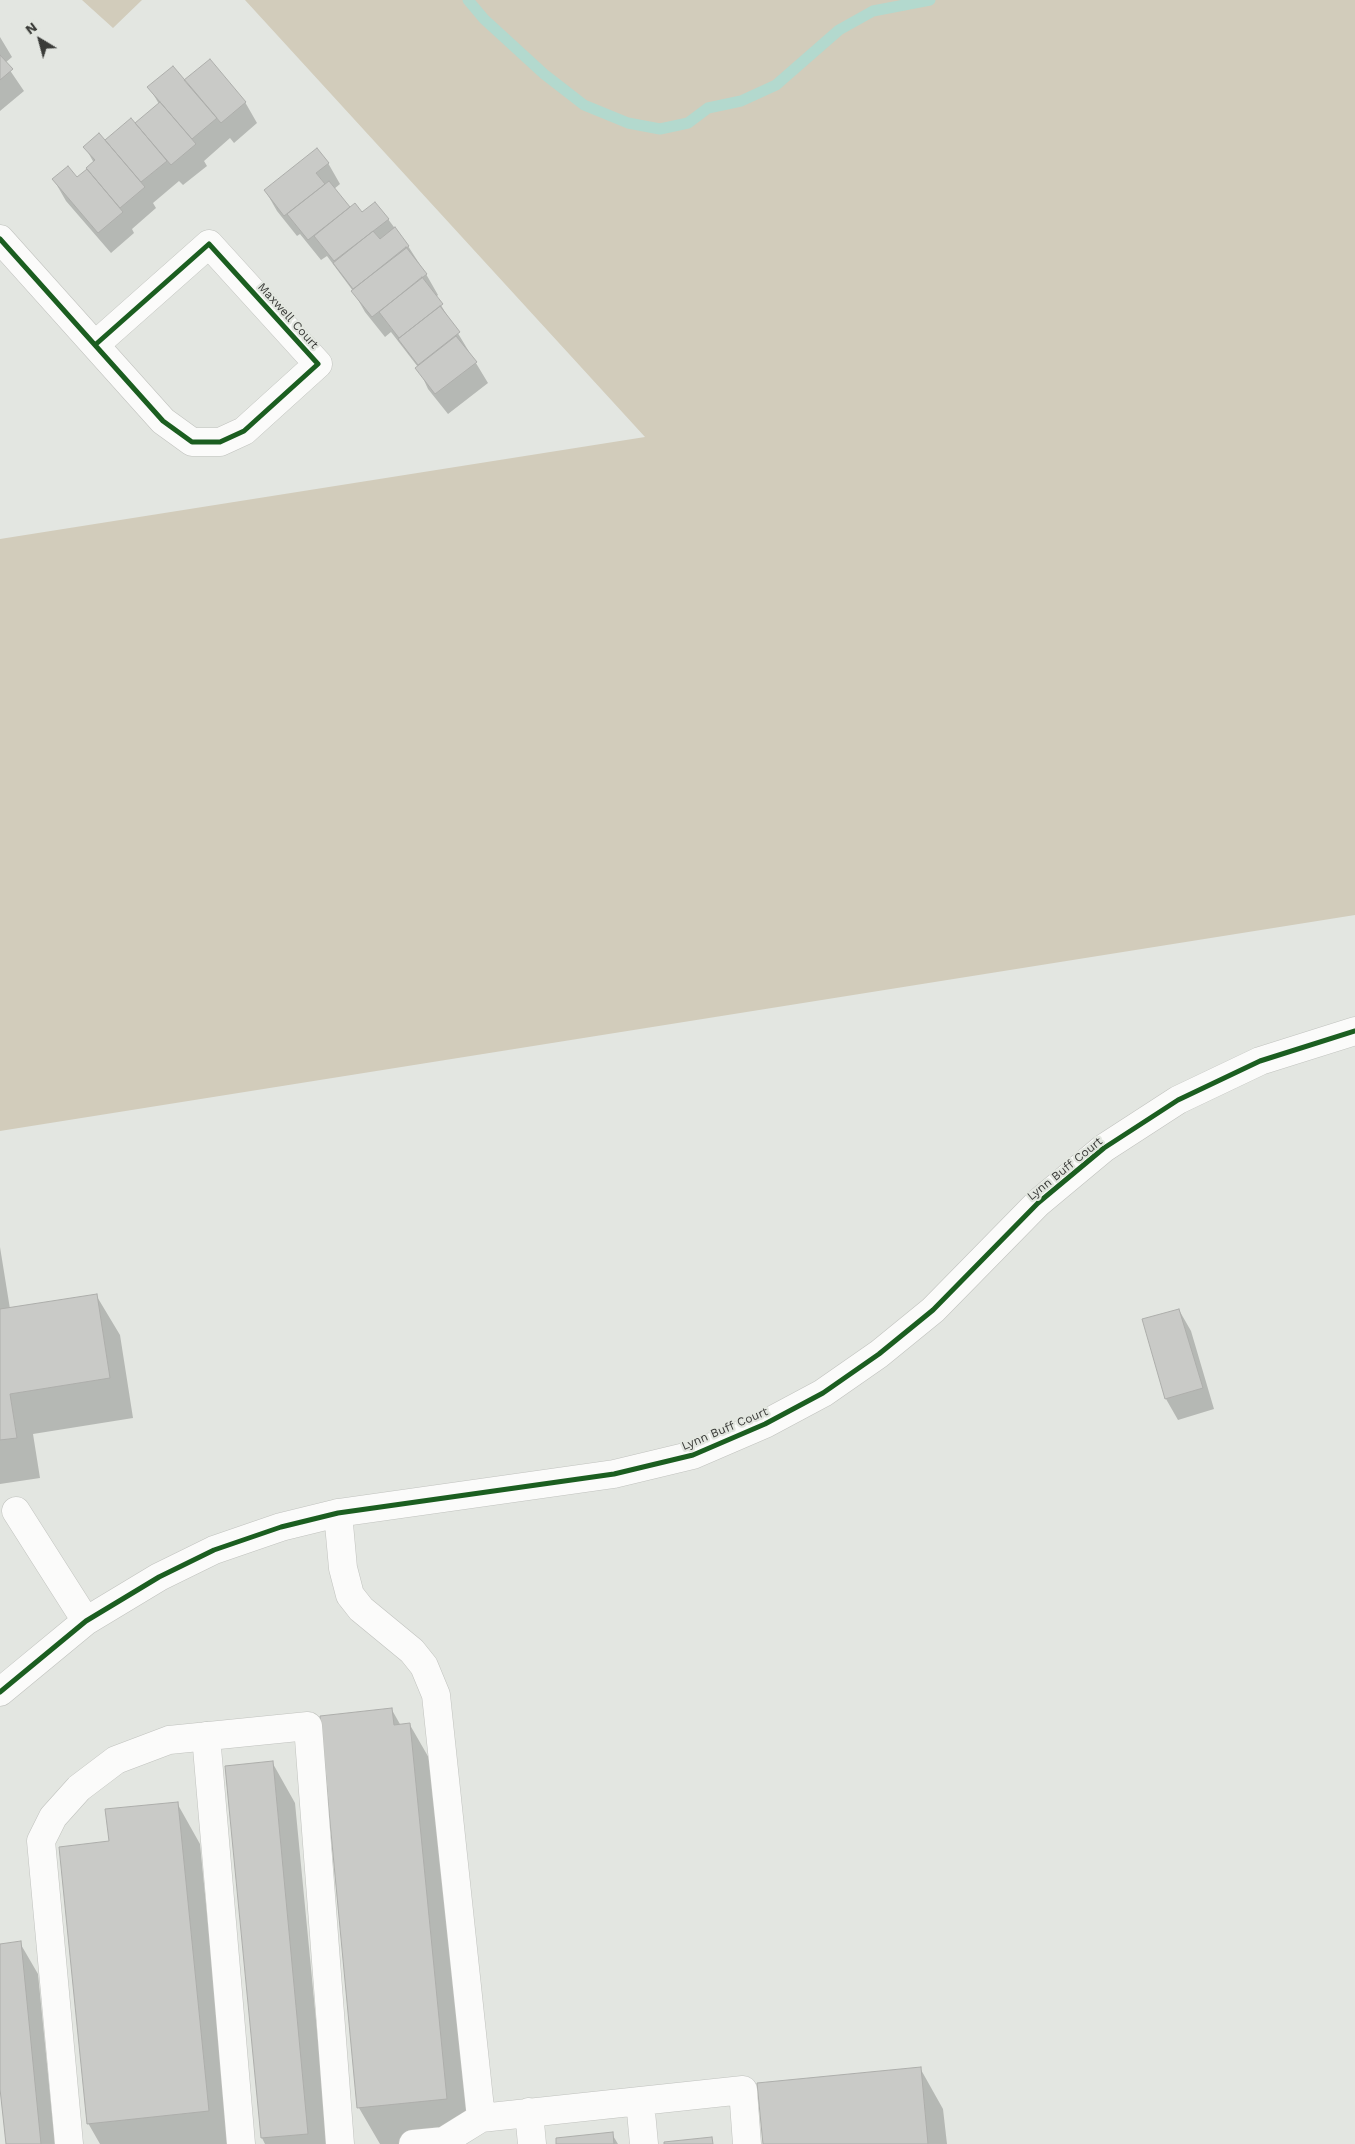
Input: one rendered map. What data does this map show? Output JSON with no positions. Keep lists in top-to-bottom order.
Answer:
{
  "streets": {
    "street": ["Maxwell Court", "Lynn Buff Court"]
  },
  "north": "top left"
}
